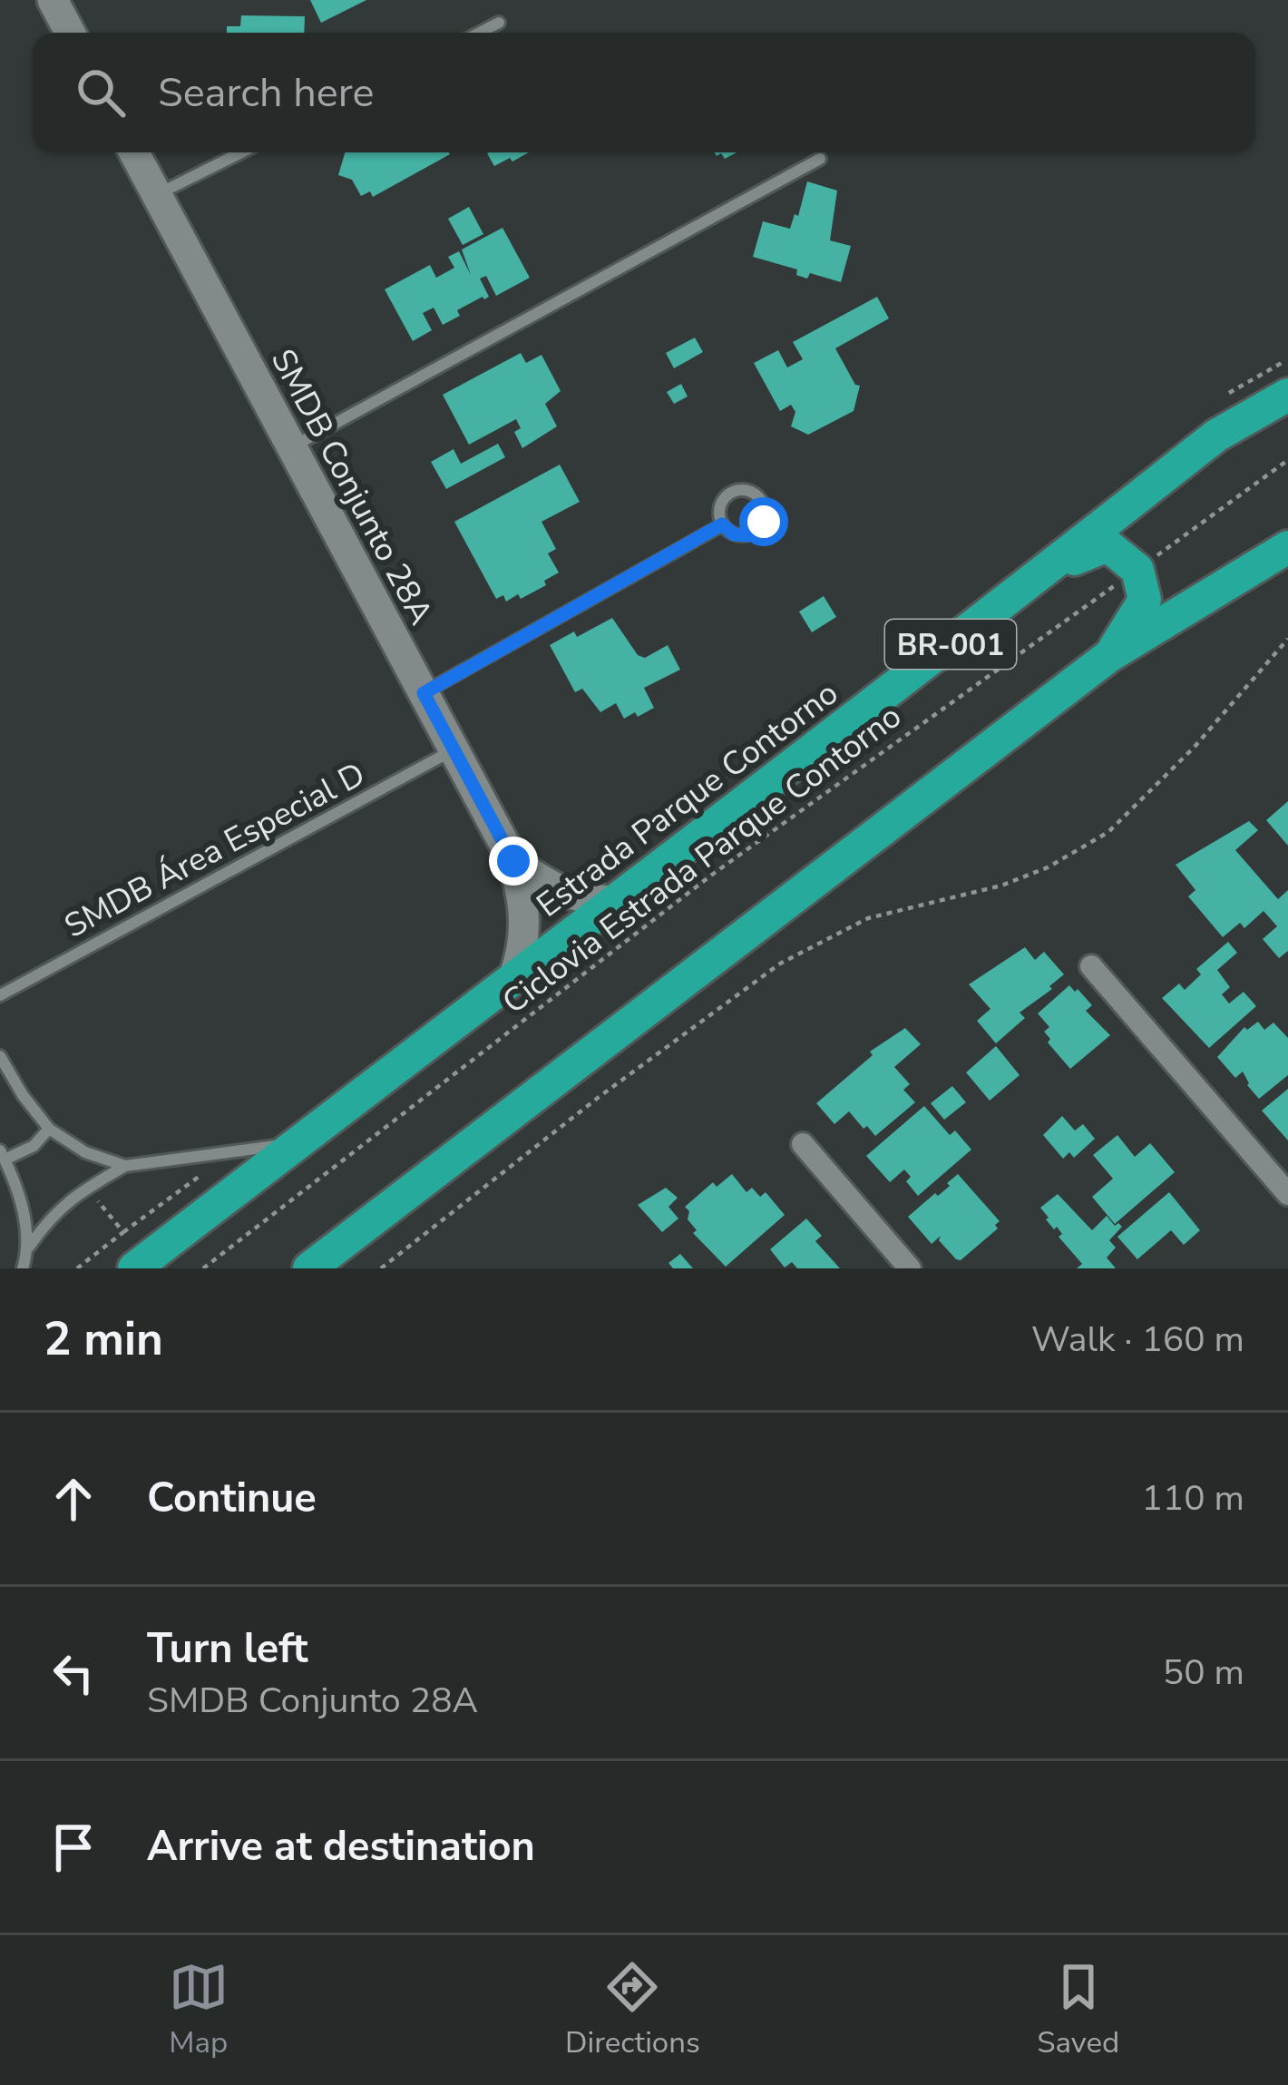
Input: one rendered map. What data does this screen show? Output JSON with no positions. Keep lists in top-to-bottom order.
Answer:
{
  "streets": {
    "highway": ["BR-001", "Estrada Parque Contorno"],
    "street": ["SMDB Conjunto 28A"],
    "lane": ["SMDB Área Especial D"],
    "path": ["Ciclovia Estrada Parque Contorno"]
  },
  "crossings": [
    ["SMDB Conjunto 28A", "SMDB Área Especial D"]
  ],
  "page": {
    "search": "Search here",
    "heading": ["2 min", "Walk · 160 m"],
    "list": [
      ["Continue", "110 m"],
      ["Turn left", "SMDB Conjunto 28A", "50 m"],
      "Arrive at destination"
    ],
    "nav": ["Map", "Directions", "Saved"]
  }
}
